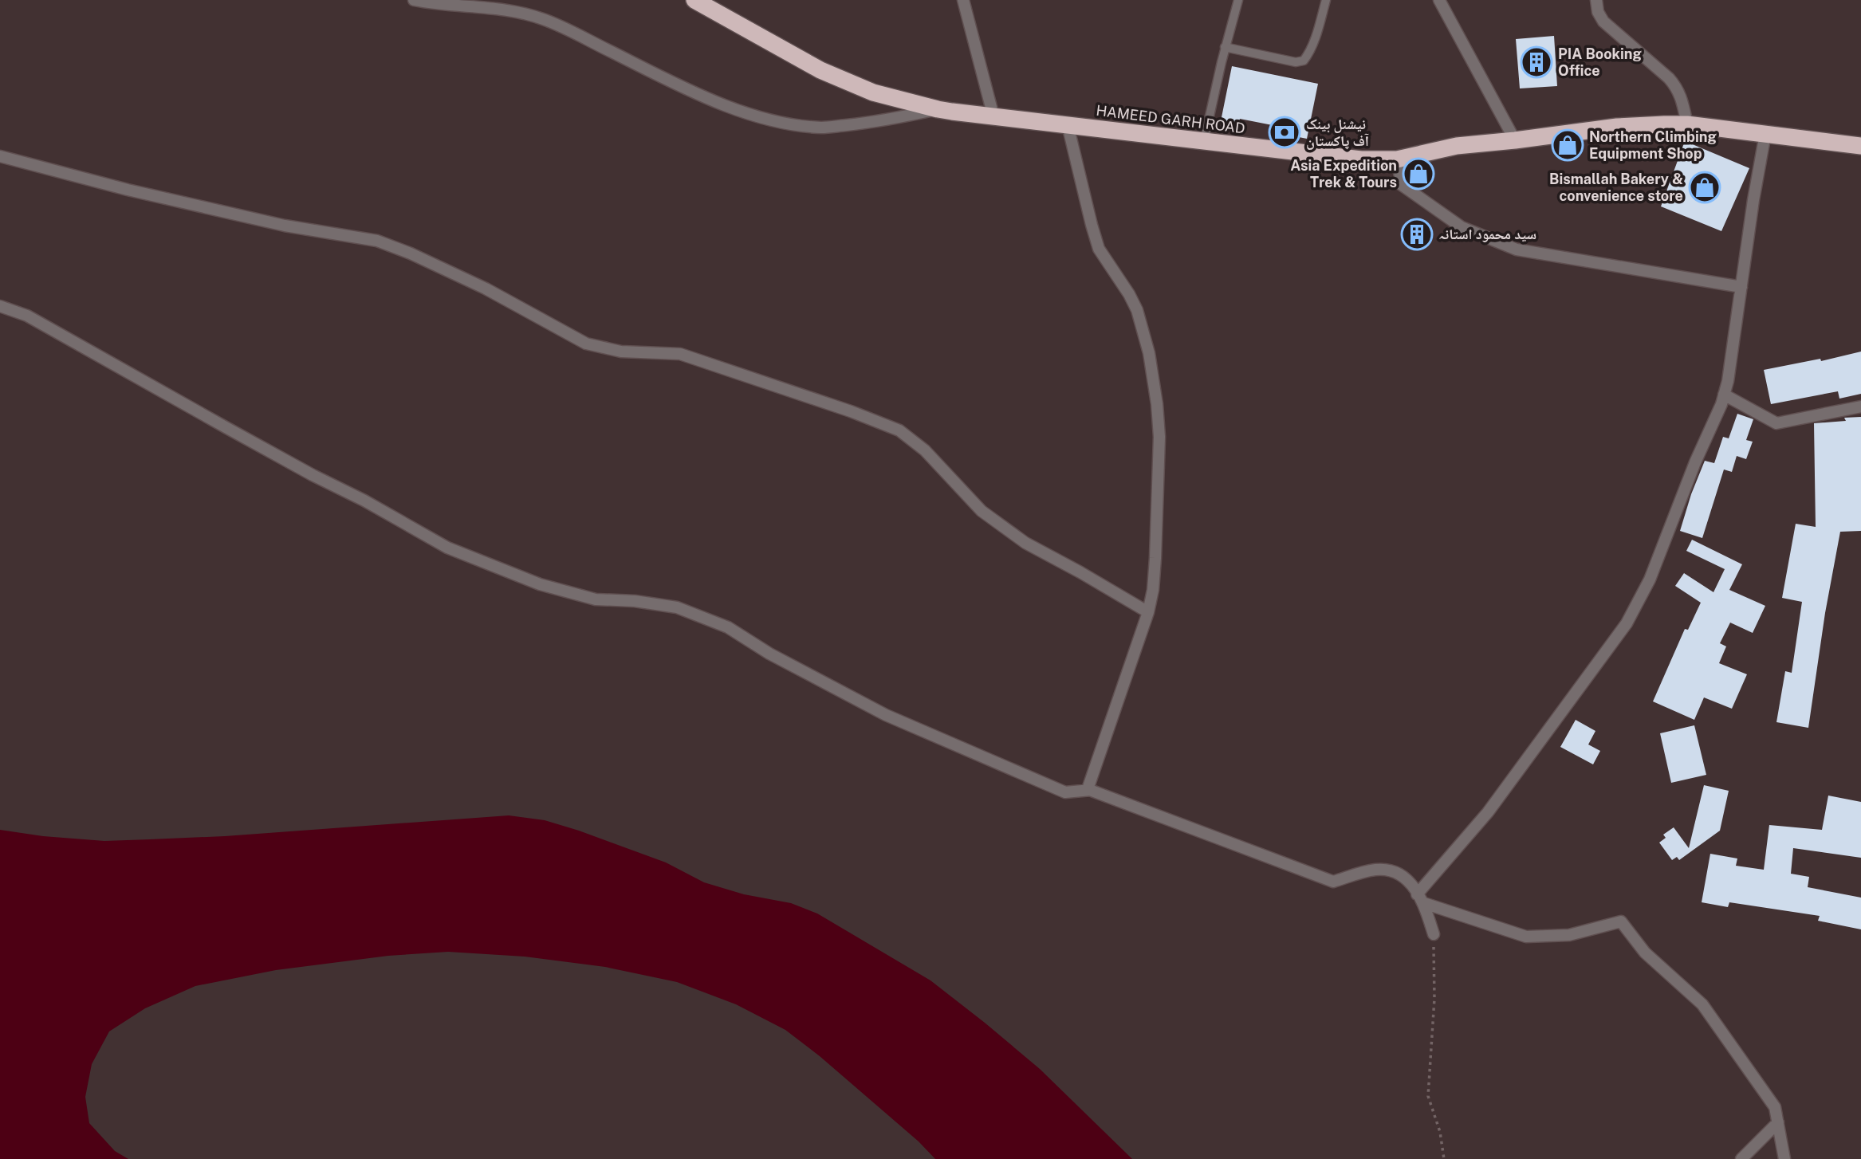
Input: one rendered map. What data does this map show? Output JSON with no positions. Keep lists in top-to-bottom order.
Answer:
{
  "streets": {
    "highway": ["HAMEED GARH ROAD"]
  },
  "places": {
    "building": ["PIA Booking Office", "سید محمود استانہ"],
    "bank": ["نیشنل بینک آف پاکستان"],
    "shop": ["Northern Climbing Equipment Shop", "Asia Expedition Trek & Tours", "Bismallah Bakery & convenience store"]
  }
}
